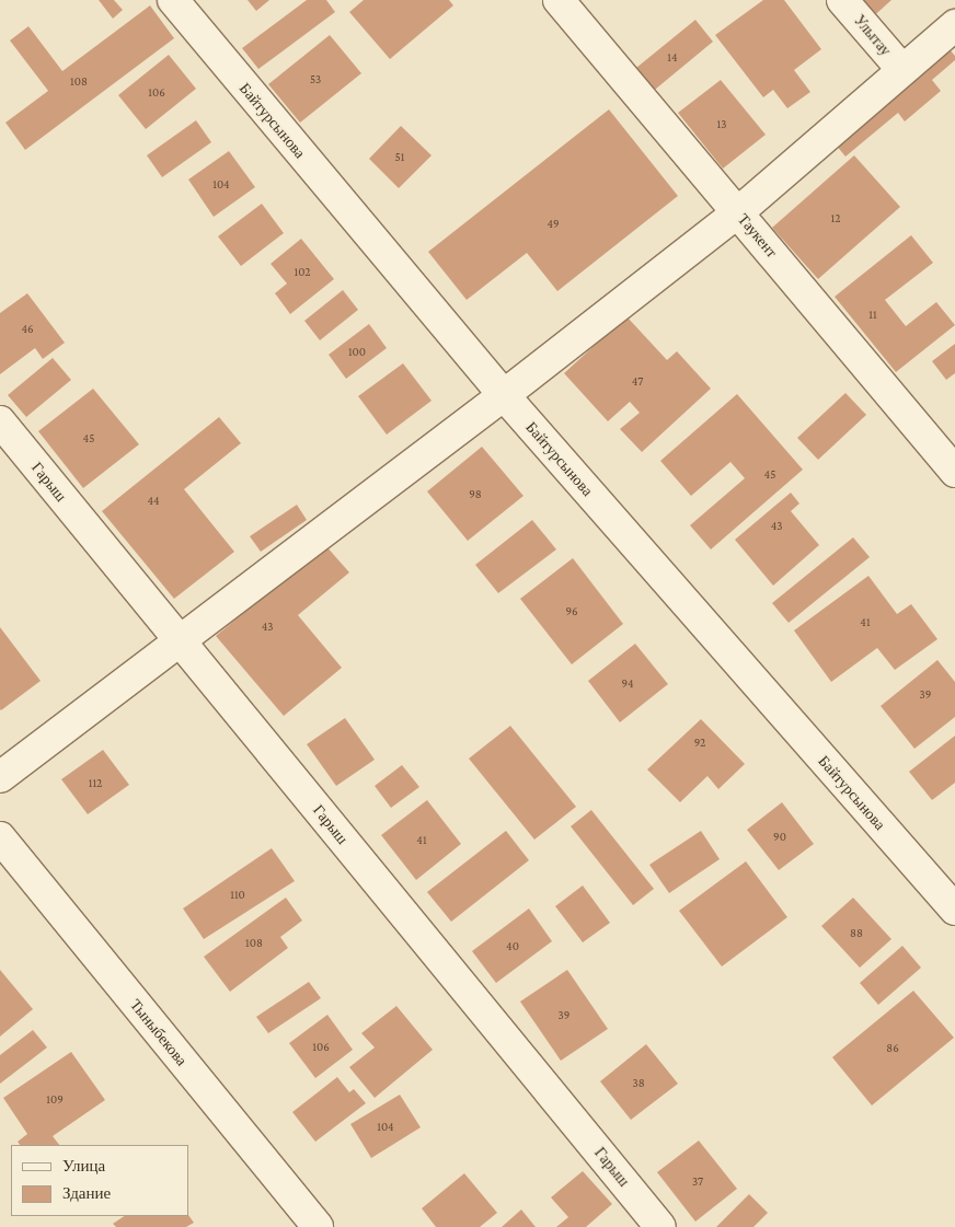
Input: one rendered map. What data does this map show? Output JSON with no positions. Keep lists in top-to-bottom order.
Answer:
{
  "streets": {
    "street": [
      "Улытау",
      "Байтурсынова",
      "Таукент",
      "Гарыш",
      "Тыныбекова"
    ]
  },
  "house_numbers": [
    "14",
    "53",
    "108",
    "106",
    "13",
    "51",
    "104",
    "12",
    "49",
    "102",
    "11",
    "46",
    "100",
    "47",
    "45",
    "45",
    "98",
    "44",
    "43",
    "96",
    "41",
    "43",
    "94",
    "39",
    "92",
    "112",
    "90",
    "41",
    "110",
    "88",
    "108",
    "40",
    "39",
    "106",
    "86",
    "38",
    "109",
    "104",
    "37"
  ],
  "legend": ["Улица", "Здание"]
}
